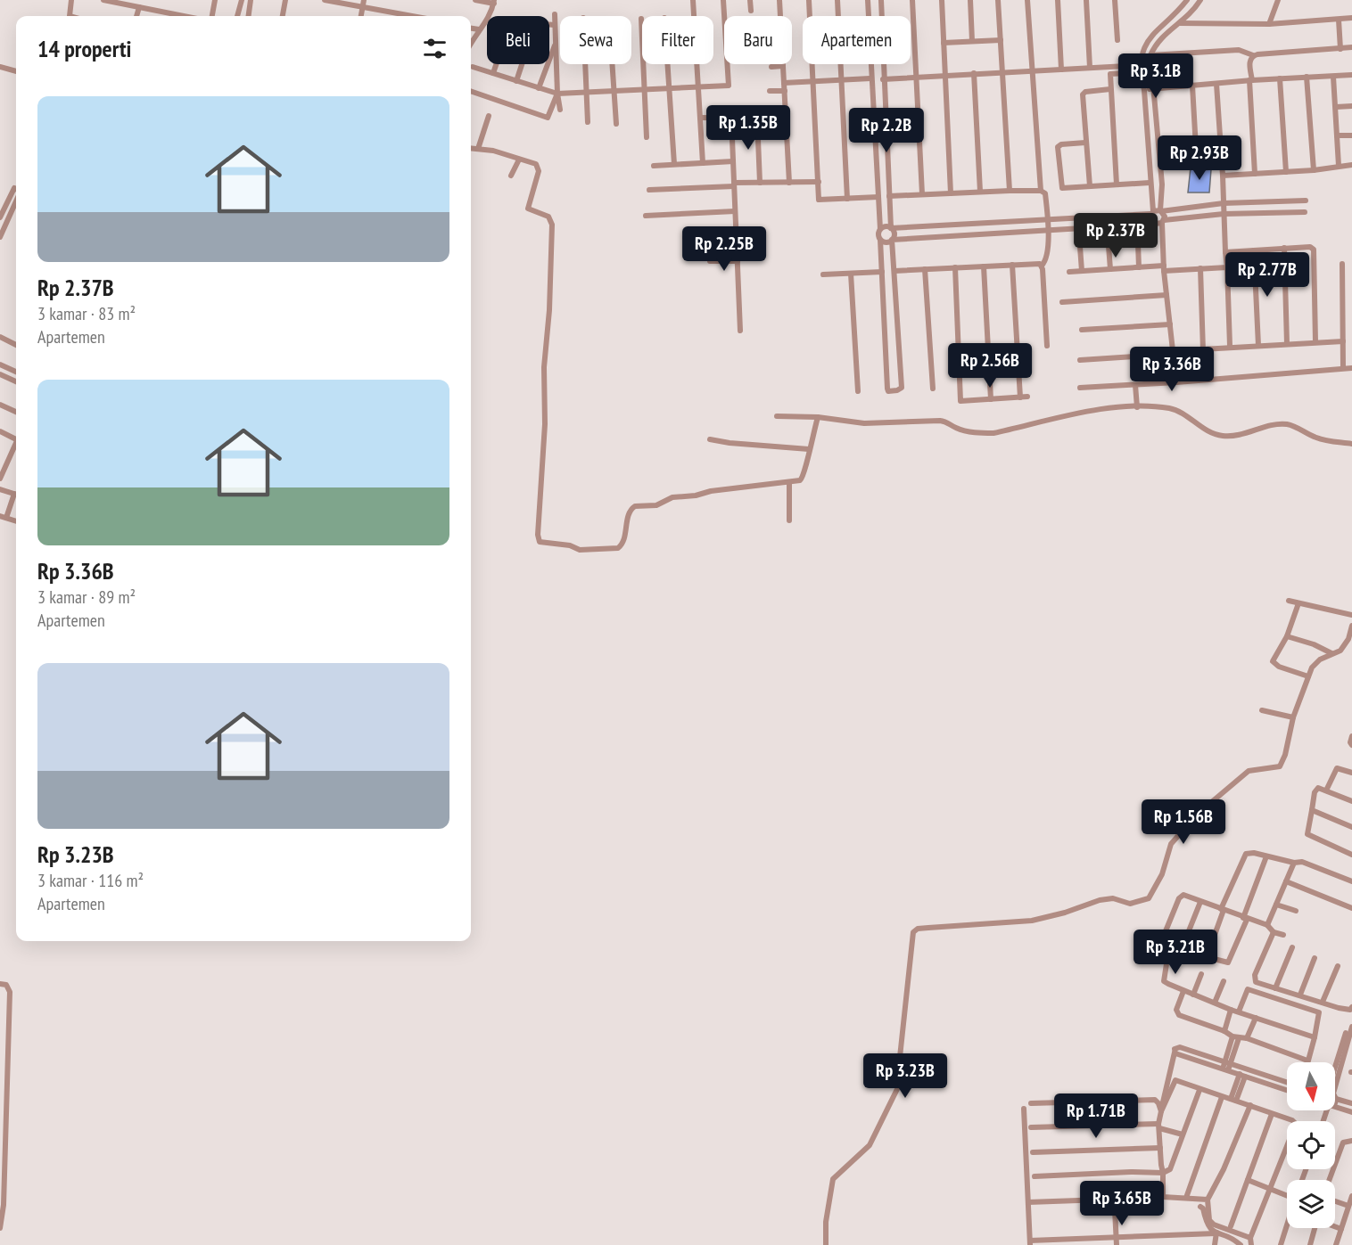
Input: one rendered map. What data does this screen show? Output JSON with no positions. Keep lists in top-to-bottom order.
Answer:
{
  "north": "bottom",
  "page": {
    "chip": [
      "Beli",
      "Sewa",
      "Filter",
      "Baru",
      "Apartemen"
    ],
    "heading": "14 properti",
    "price": [
      "Rp 3.1B",
      "Rp 1.35B",
      "Rp 2.2B",
      "Rp 2.93B",
      "Rp 2.37B",
      "Rp 2.25B",
      "Rp 2.77B",
      "Rp 2.56B",
      "Rp 3.36B",
      "Rp 1.56B",
      "Rp 3.21B",
      "Rp 3.23B",
      "Rp 1.71B",
      "Rp 3.65B"
    ],
    "list": [
      {
        "name": "Rp 2.37B",
        "note": "3 kamar · 83 m² · Apartemen"
      },
      {
        "name": "Rp 3.36B",
        "note": "3 kamar · 89 m² · Apartemen"
      },
      {
        "name": "Rp 3.23B",
        "note": "3 kamar · 116 m² · Apartemen"
      }
    ]
  }
}
